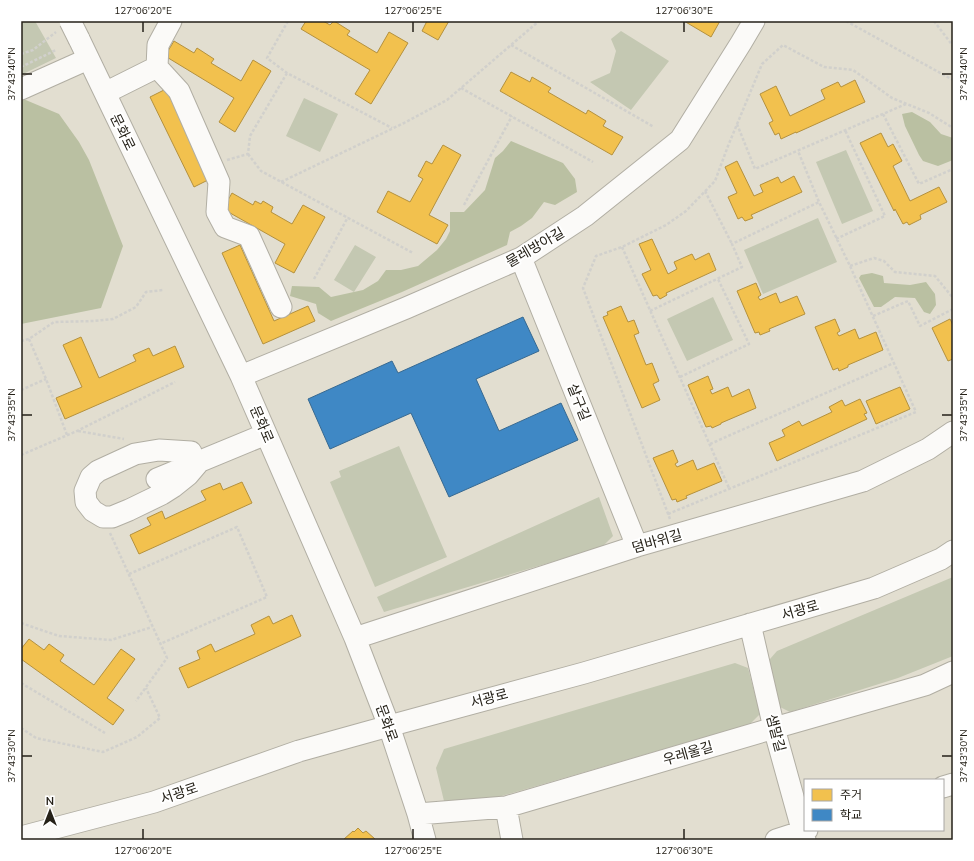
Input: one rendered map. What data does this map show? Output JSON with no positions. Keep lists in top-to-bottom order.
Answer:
{
  "streets": {
    "street": [
      "문화로",
      "물레방아길",
      "살구길",
      "덤바위길",
      "서광로",
      "샘말길",
      "우레울길"
    ]
  },
  "crossings": [
    ["문화로", "물레방아길"],
    ["문화로", "덤바위길"],
    ["문화로", "서광로"],
    ["문화로", "우레울길"],
    ["물레방아길", "살구길"],
    ["살구길", "덤바위길"],
    ["서광로", "샘말길"],
    ["샘말길", "우레울길"]
  ],
  "legend": ["주거", "학교"],
  "north": "top",
  "coordinates": [
    "127°06'20\"E",
    "127°06'25\"E",
    "127°06'30\"E",
    "37°43'40\"N",
    "37°43'35\"N",
    "37°43'30\"N"
  ]
}
